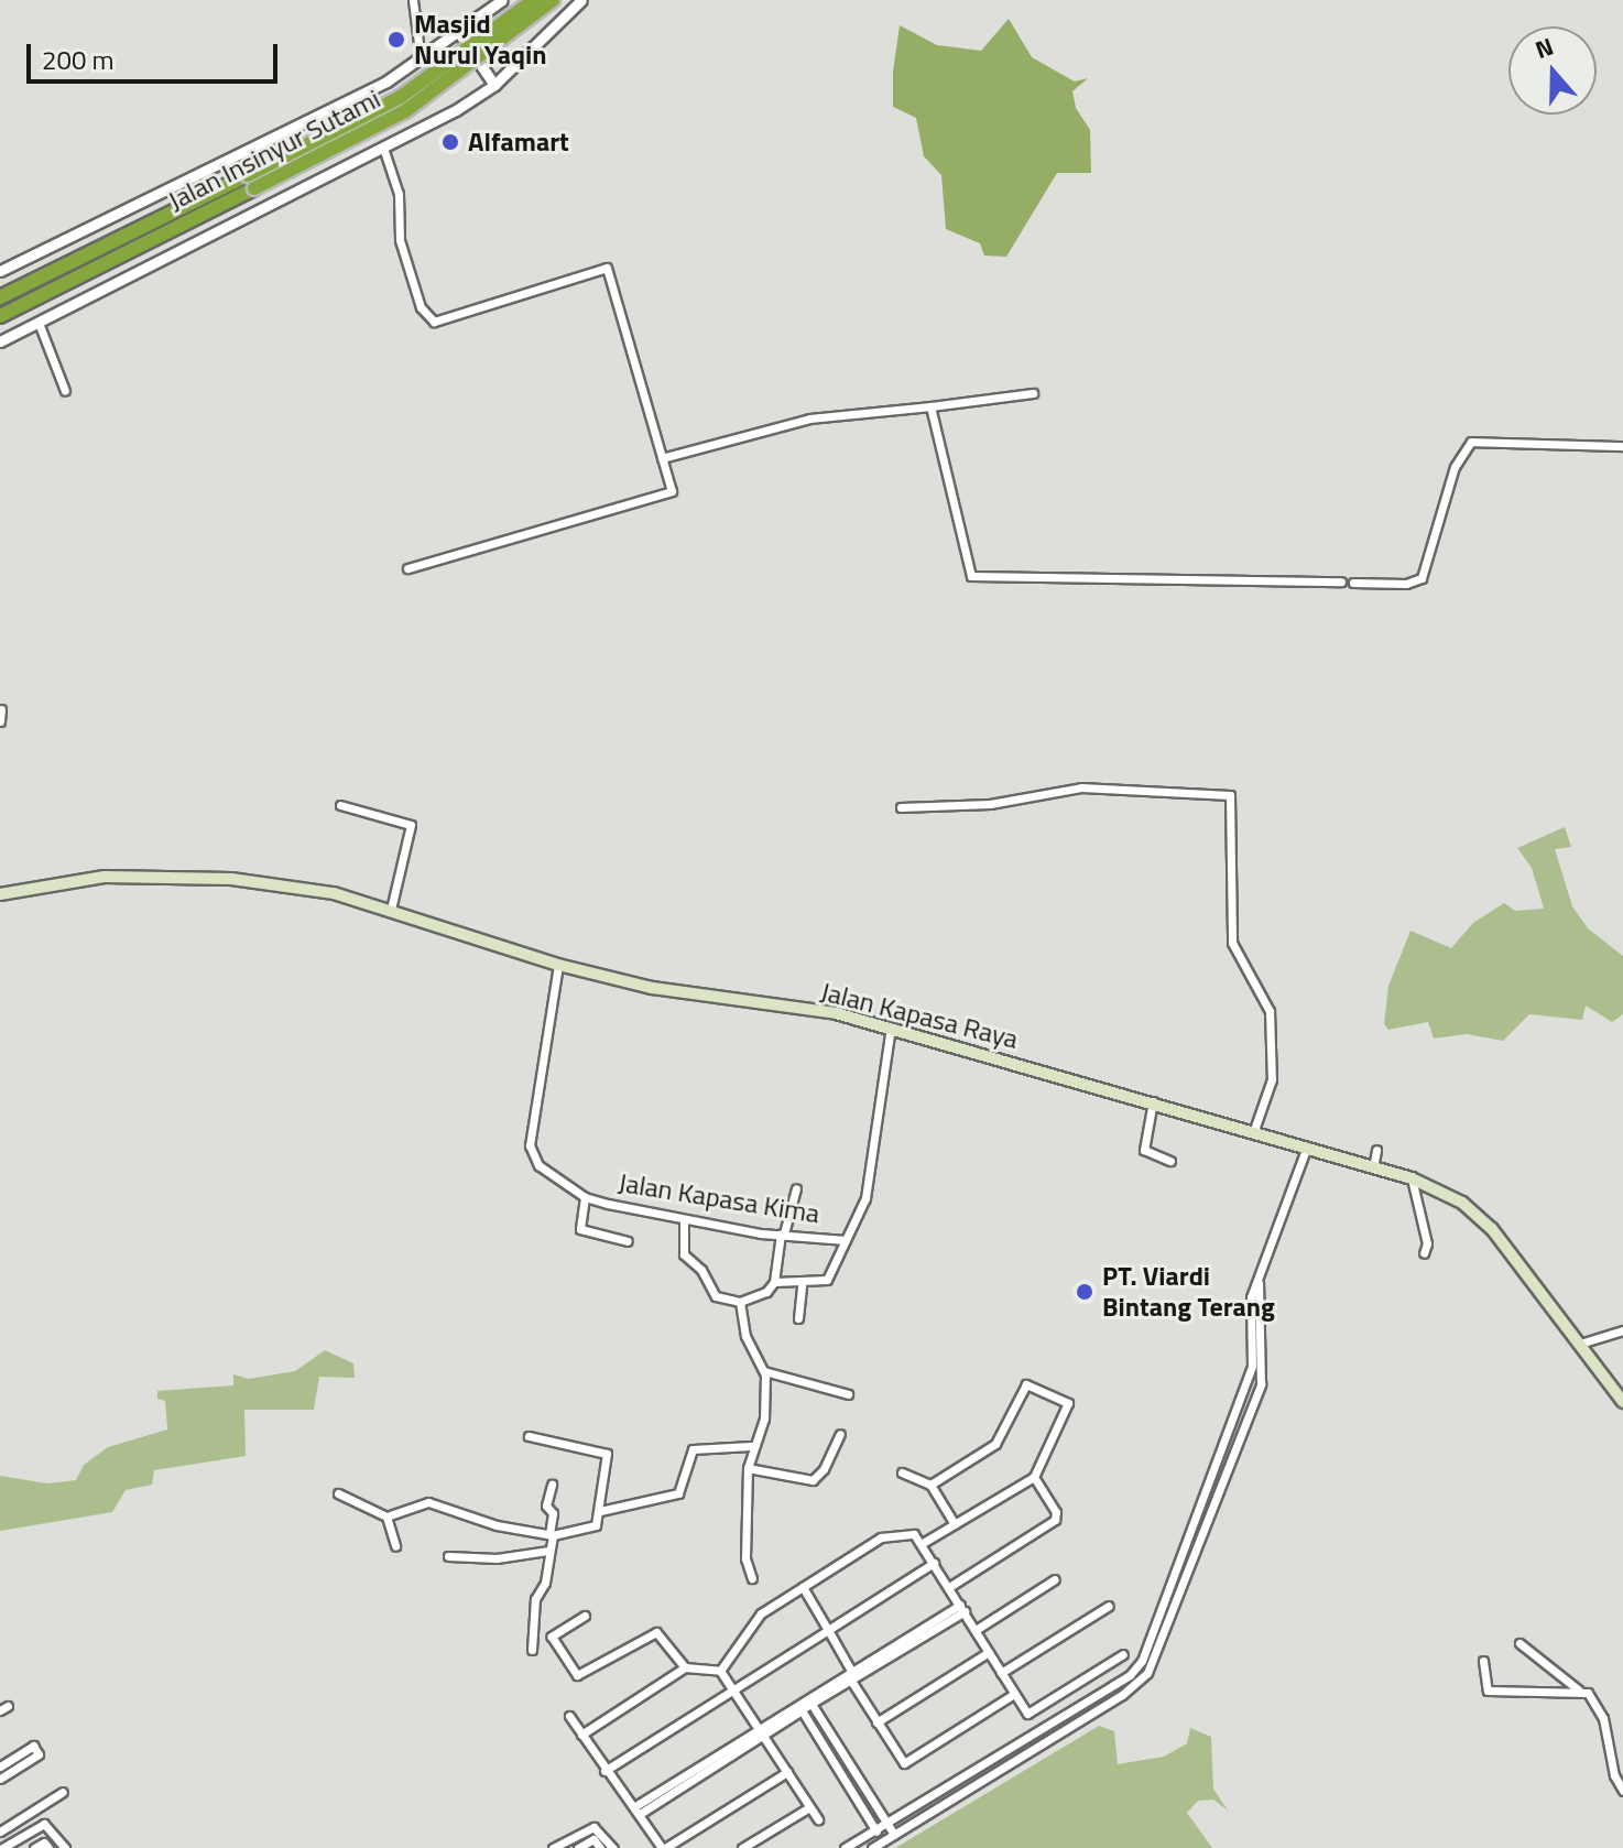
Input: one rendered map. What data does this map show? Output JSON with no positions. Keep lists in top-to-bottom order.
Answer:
{
  "streets": {
    "highway": ["Jalan Insinyur Sutami"],
    "main road": ["Jalan Kapasa Raya"],
    "street": ["Jalan Kapasa Kima"]
  },
  "crossings": [
    ["Jalan Kapasa Raya", "Jalan Kapasa Kima"]
  ],
  "places": ["Masjid Nurul Yaqin", "Alfamart", "PT. Viardi Bintang Terang"],
  "scale_bar": "200 m",
  "north": "top"
}
